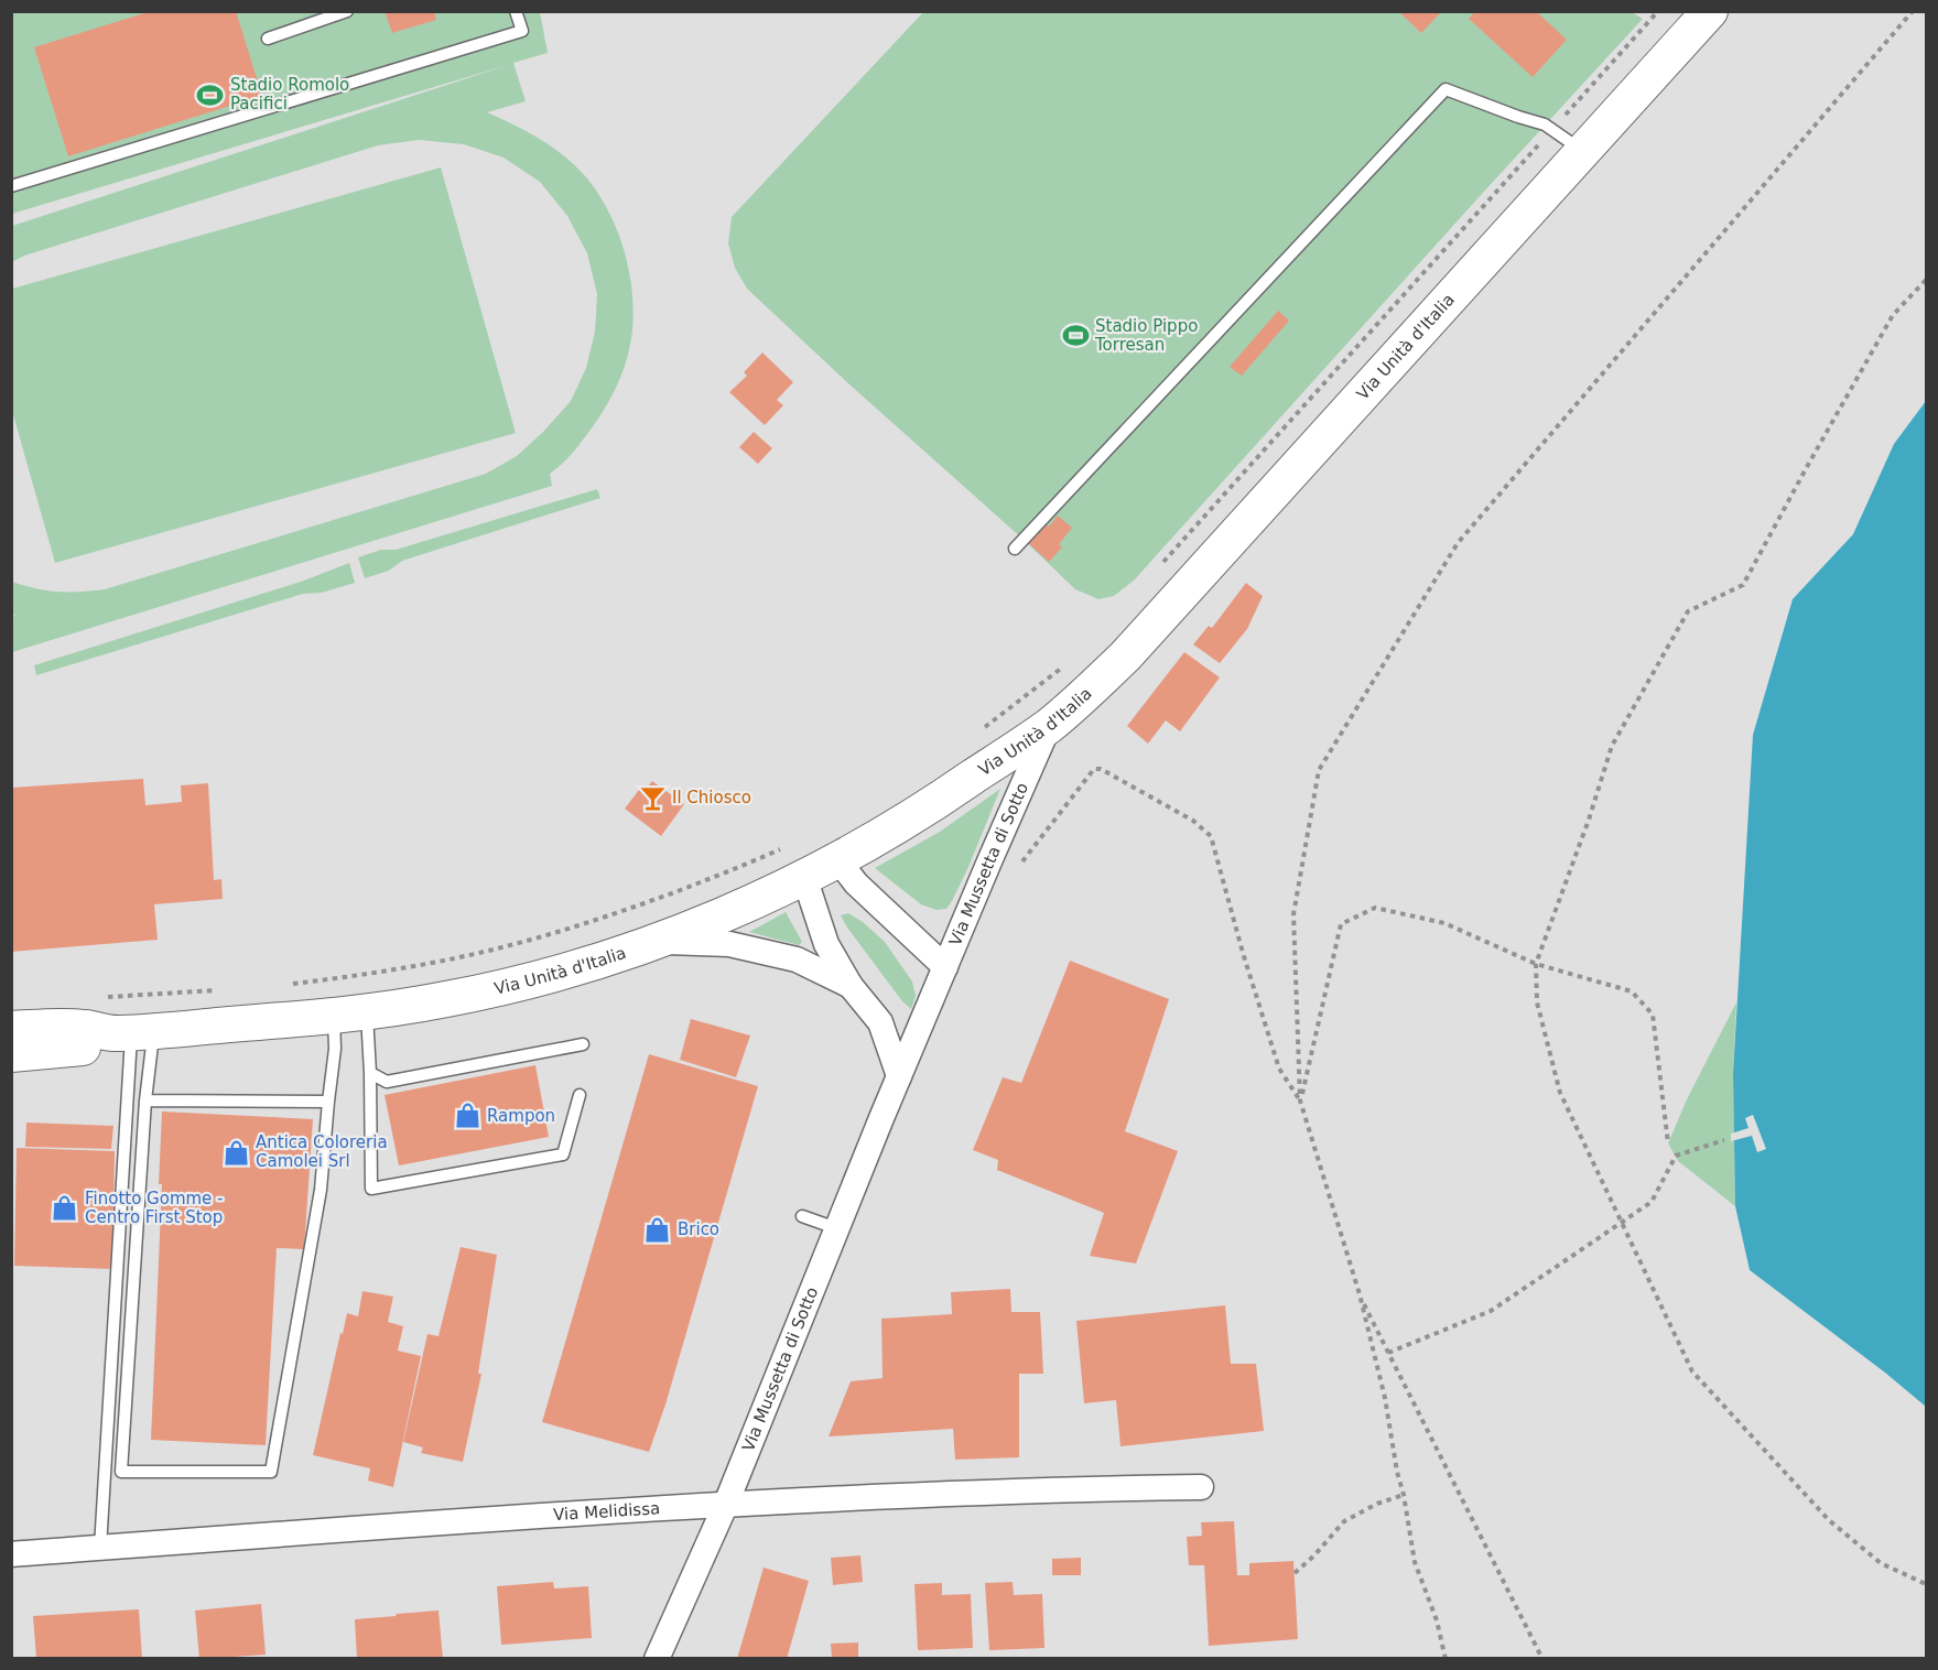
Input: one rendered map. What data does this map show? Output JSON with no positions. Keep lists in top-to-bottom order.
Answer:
{
  "streets": {
    "main road": ["Via Unità d'Italia"],
    "street": ["Via Mussetta di Sotto", "Via Melidissa"]
  },
  "crossings": [
    ["Via Unità d'Italia", "Via Mussetta di Sotto"],
    ["Via Mussetta di Sotto", "Via Melidissa"]
  ],
  "places": {
    "sports": ["Stadio Romolo Pacifici", "Stadio Pippo Torresan"],
    "bar": ["Il Chiosco"],
    "shop": [
      "Rampon",
      "Antica Coloreria Camolei Srl",
      "Finotto Gomme - Centro First Stop",
      "Brico"
    ]
  }
}
